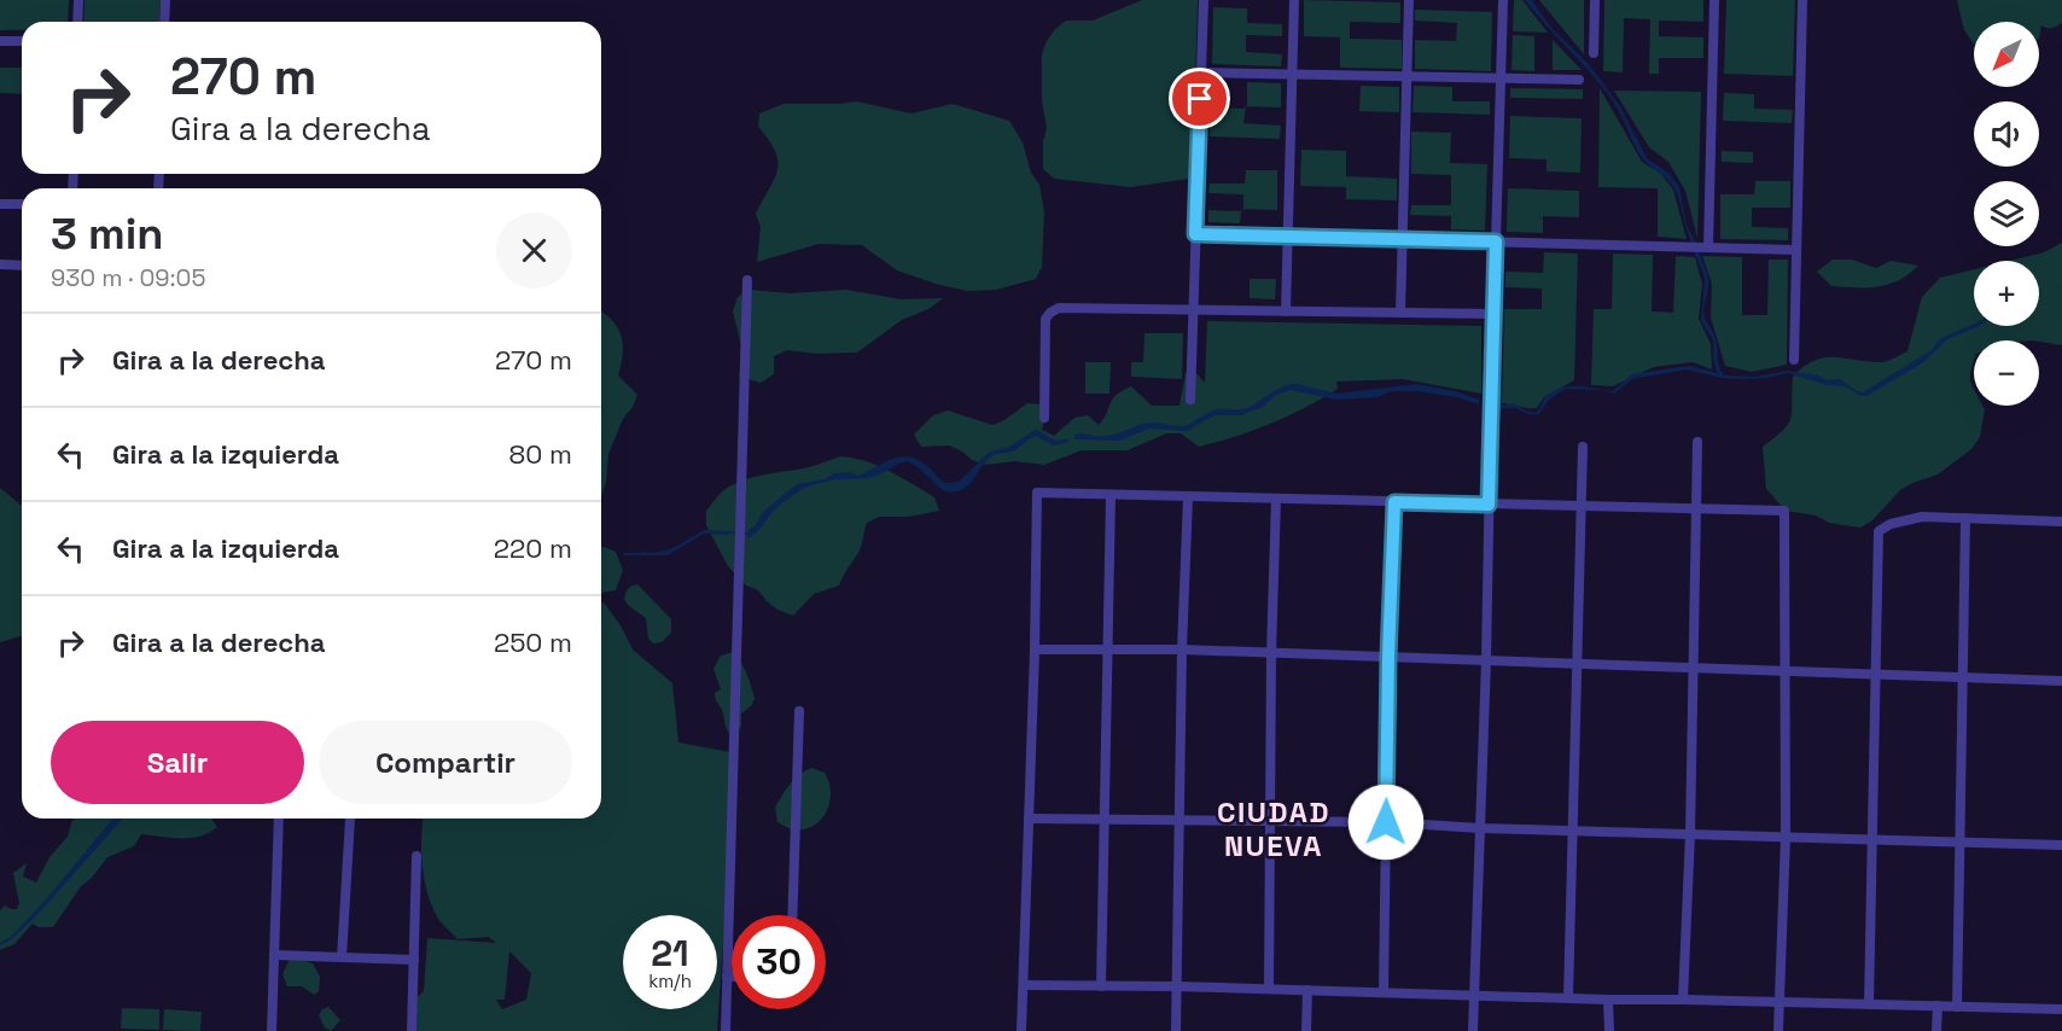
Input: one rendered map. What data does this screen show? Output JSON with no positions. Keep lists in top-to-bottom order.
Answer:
{
  "districts": ["CIUDAD NUEVA"],
  "north": "bottom left",
  "page": {
    "map_buttons": ["+", "−"],
    "turn": ["270 m", "Gira a la derecha"],
    "heading": ["3 min", "930 m · 09:05"],
    "list": [
      {
        "name": "Gira a la derecha",
        "value": "270 m"
      },
      {
        "name": "Gira a la izquierda",
        "value": "80 m"
      },
      {
        "name": "Gira a la izquierda",
        "value": "220 m"
      },
      {
        "name": "Gira a la derecha",
        "value": "250 m"
      }
    ],
    "buttons": ["Salir", "Compartir"],
    "speed": "21 km/h",
    "limit": "30"
  }
}
